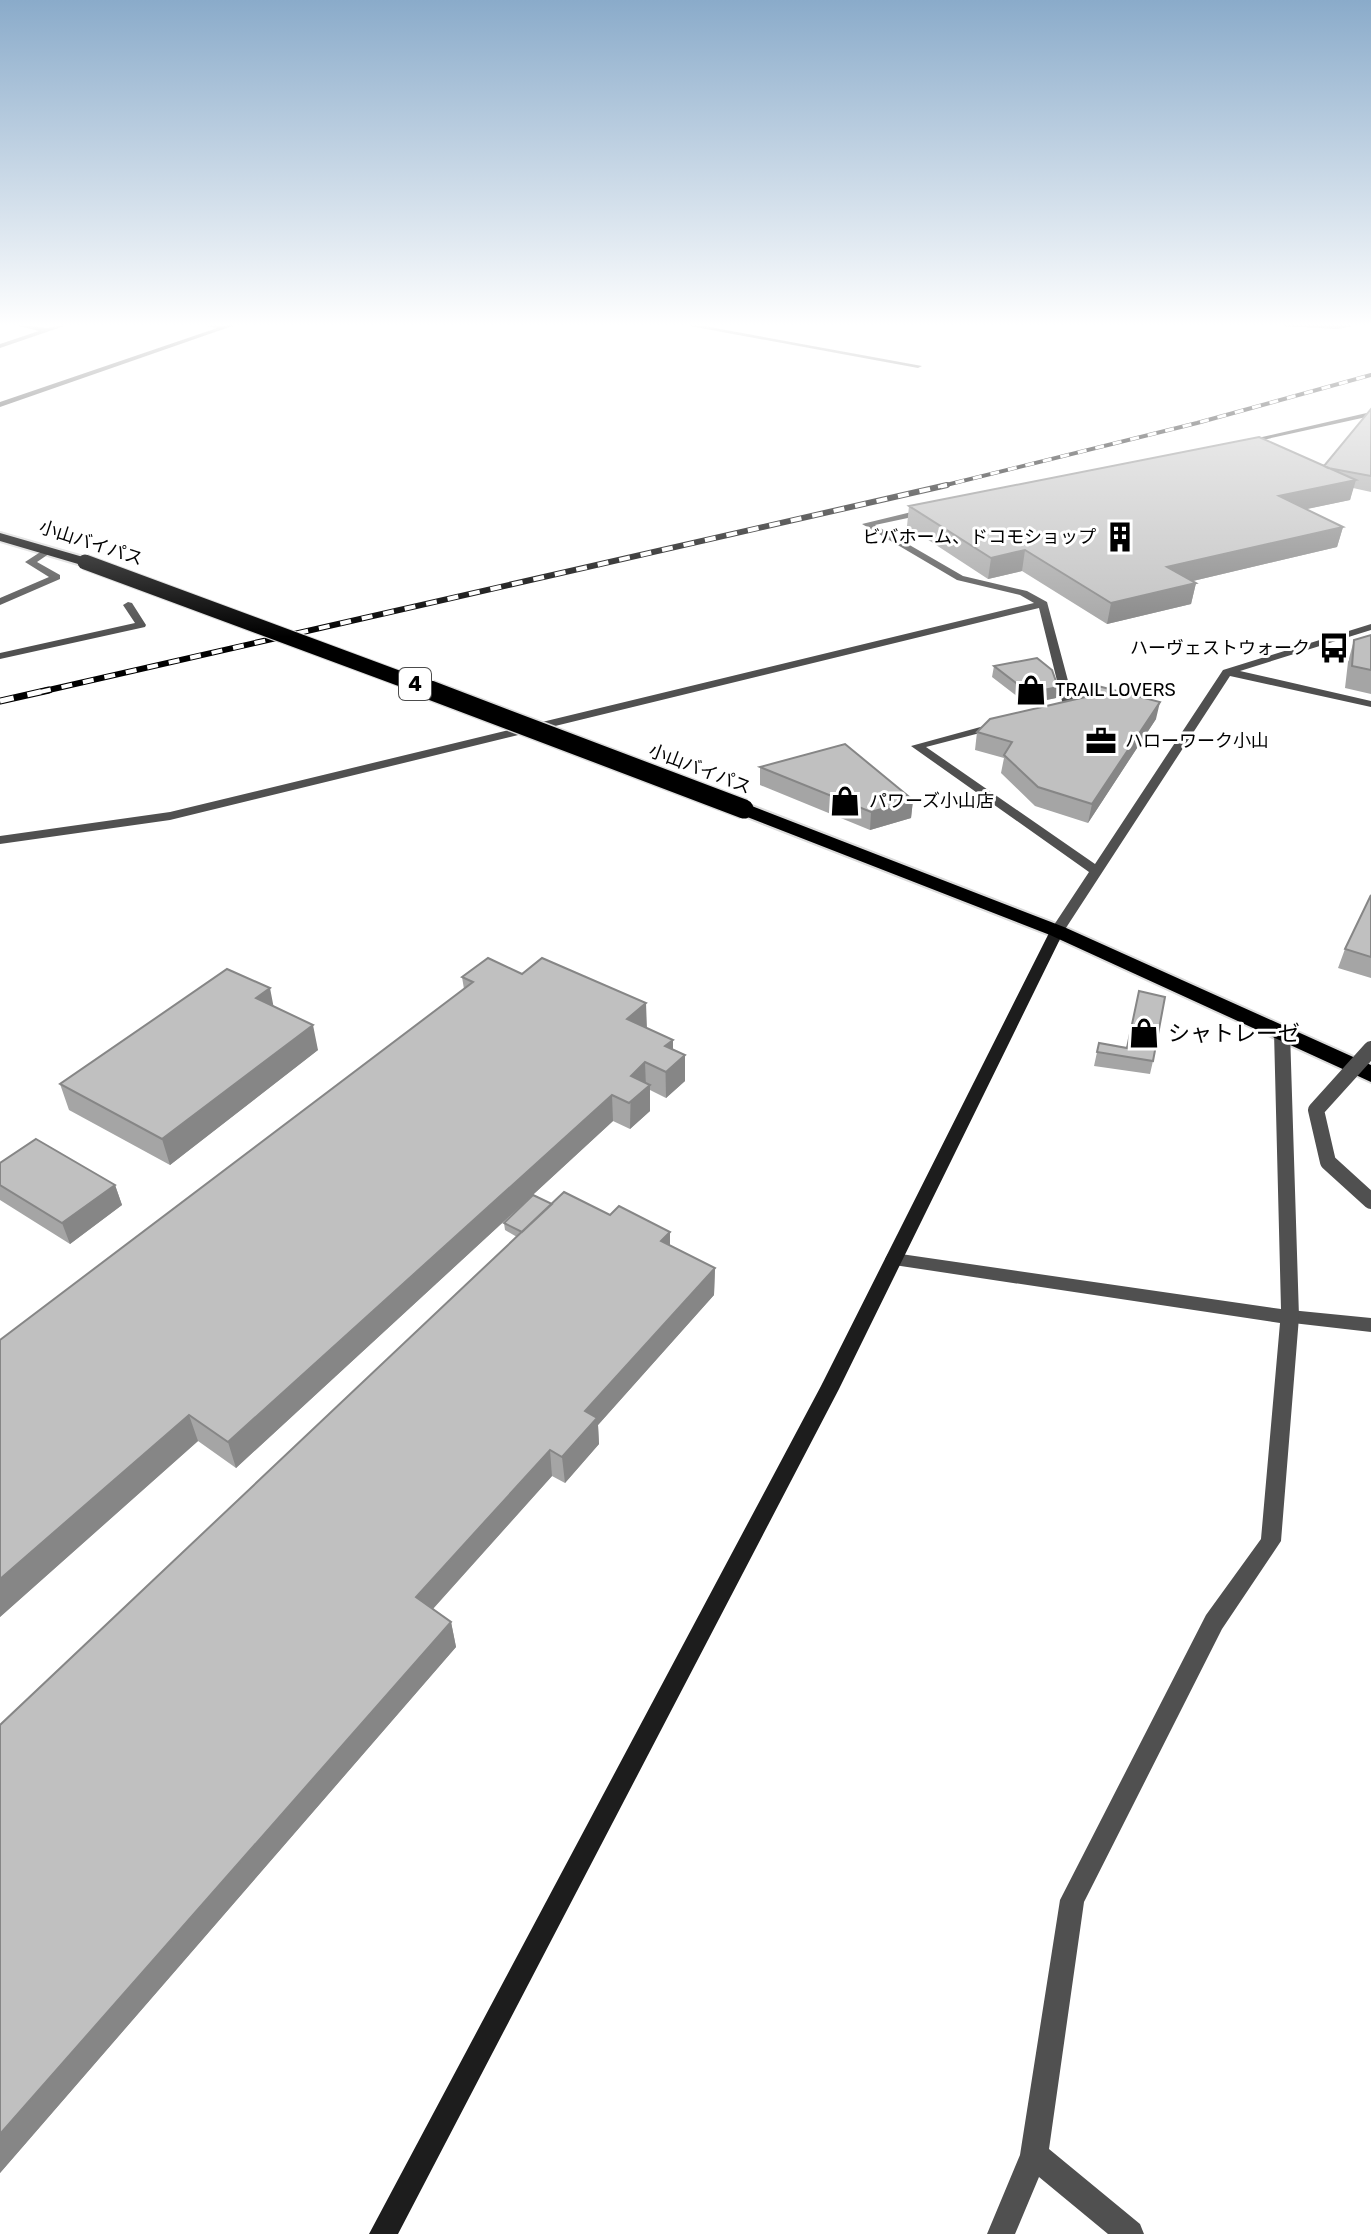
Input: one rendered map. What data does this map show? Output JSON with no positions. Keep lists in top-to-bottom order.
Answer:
{
  "streets": {
    "highway": ["小山バイパス", "4"]
  },
  "places": {
    "building": ["ビバホーム、ドコモショップ"],
    "bus stop": ["ハーヴェストウォーク"],
    "shop": ["TRAIL LOVERS", "パワーズ小山店", "シャトレーゼ"],
    "office": ["ハローワーク小山"]
  }
}
